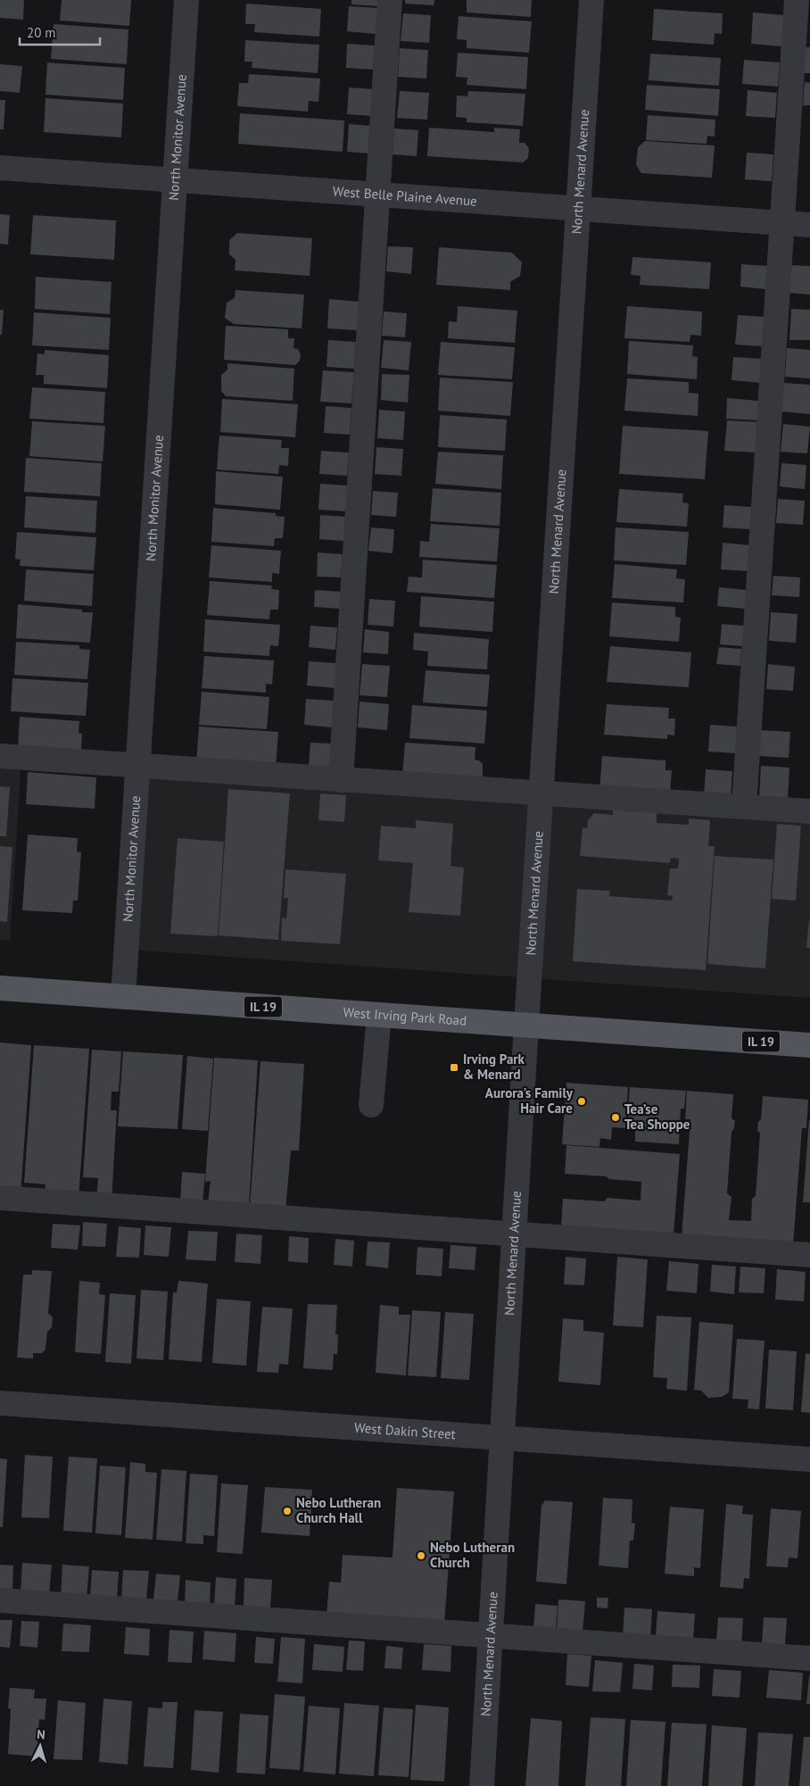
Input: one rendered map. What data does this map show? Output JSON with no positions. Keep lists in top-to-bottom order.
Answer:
{
  "streets": {
    "main road": ["IL 19", "West Irving Park Road"],
    "street": [
      "North Monitor Avenue",
      "North Menard Avenue",
      "West Belle Plaine Avenue",
      "West Dakin Street"
    ]
  },
  "crossings": [
    ["North Monitor Avenue", "West Belle Plaine Avenue"],
    ["North Monitor Avenue", "West Irving Park Road"],
    ["North Menard Avenue", "West Belle Plaine Avenue"],
    ["North Menard Avenue", "West Irving Park Road"],
    ["North Menard Avenue", "West Dakin Street"]
  ],
  "places": {
    "transit": ["Irving Park & Menard"],
    "other": [
      "Aurora's Family Hair Care",
      "Tea’se Tea Shoppe",
      "Nebo Lutheran Church Hall",
      "Nebo Lutheran Church"
    ]
  },
  "scale_bar": "20 m",
  "north": "top"
}
